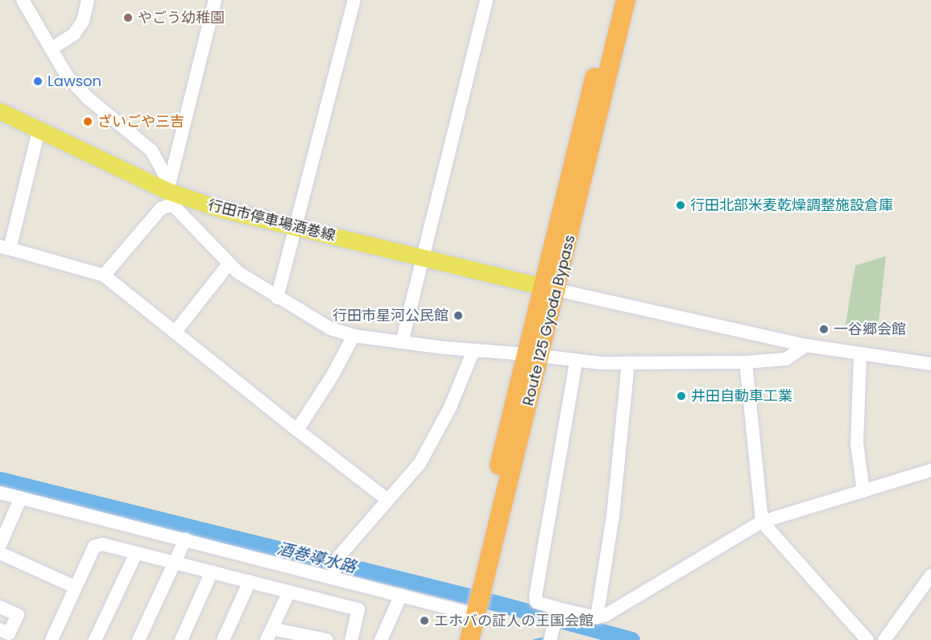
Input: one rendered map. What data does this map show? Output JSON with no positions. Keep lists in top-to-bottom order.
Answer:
{
  "streets": {
    "highway": ["Route 125 Gyoda Bypass"],
    "main road": ["行田市停車場酒巻線"]
  },
  "crossings": [
    ["行田市停車場酒巻線", "Route 125 Gyoda Bypass"]
  ],
  "water": ["酒巻導水路"],
  "places": [
    "やごう幼稚園",
    "Lawson",
    "ざいごや三吉",
    "行田北部米麦乾燥調整施設倉庫",
    "行田市星河公民館",
    "一谷郷会館",
    "井田自動車工業",
    "エホバの証人の王国会館"
  ]
}
